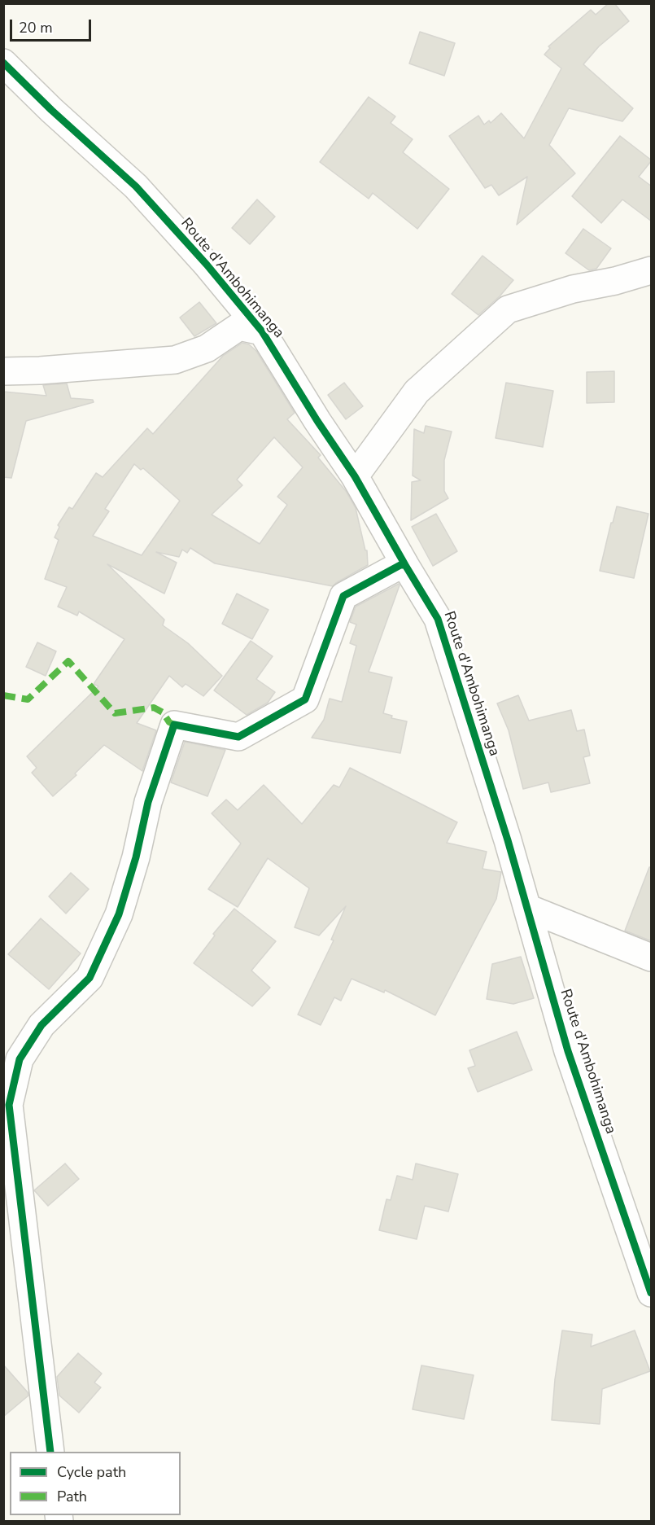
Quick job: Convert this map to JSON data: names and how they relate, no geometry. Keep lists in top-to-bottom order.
{
  "streets": {
    "street": ["Route d'Ambohimanga"]
  },
  "legend": ["Cycle path", "Path"],
  "scale_bar": "20 m"
}
